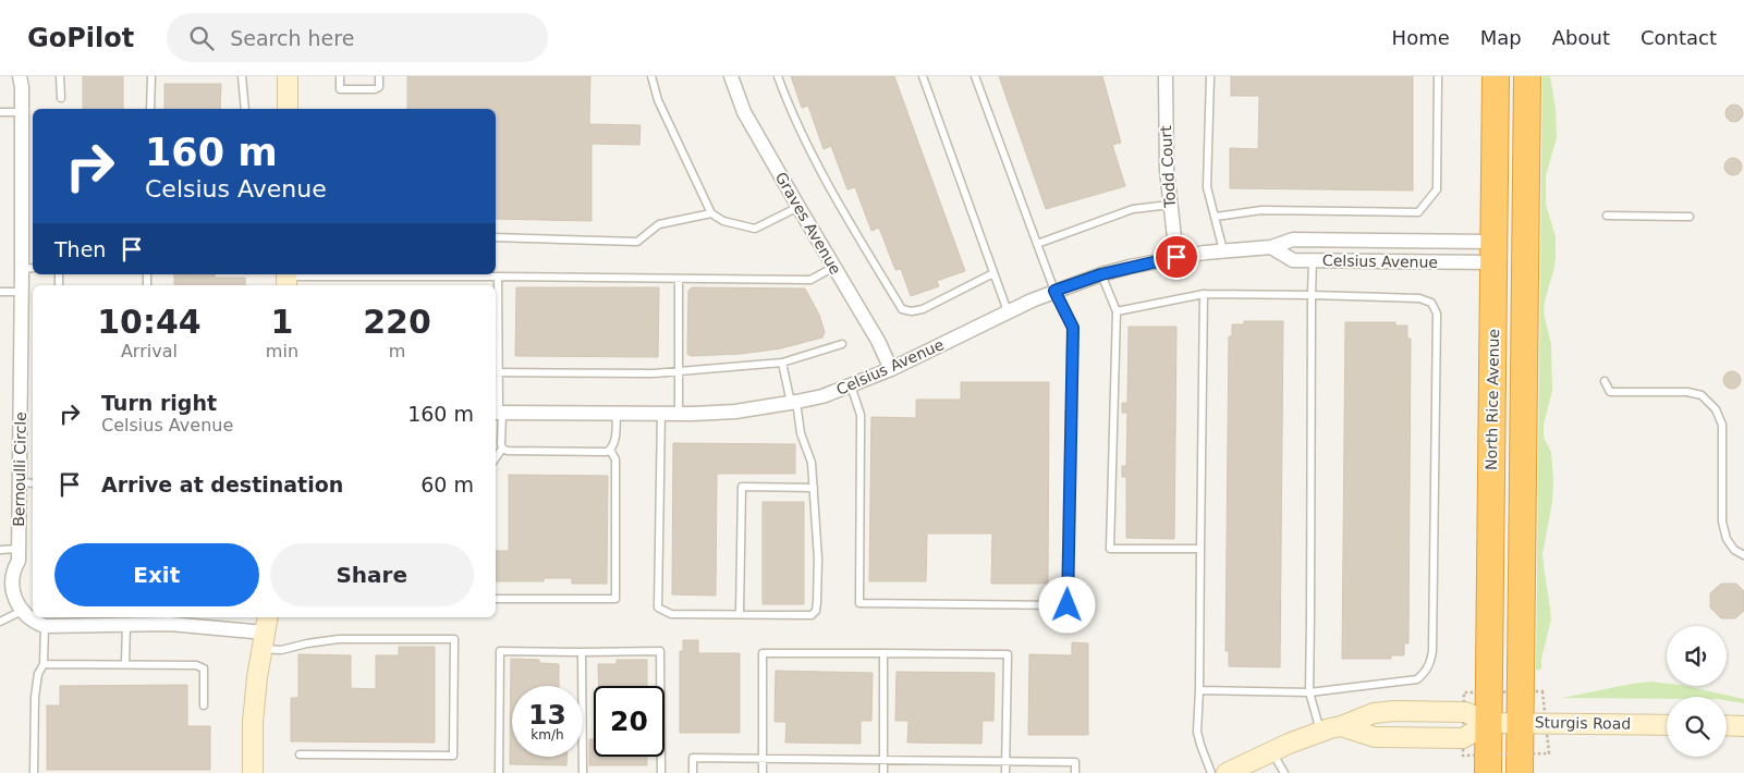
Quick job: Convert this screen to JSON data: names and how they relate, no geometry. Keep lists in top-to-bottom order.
{
  "streets": {
    "highway": ["North Rice Avenue"],
    "street": [
      "Todd Court",
      "Graves Avenue",
      "Celsius Avenue",
      "Bernoulli Circle",
      "Sturgis Road"
    ]
  },
  "crossings": [
    ["Todd Court", "Celsius Avenue"],
    ["Graves Avenue", "Celsius Avenue"],
    ["Celsius Avenue", "North Rice Avenue"],
    ["North Rice Avenue", "Sturgis Road"]
  ],
  "page": {
    "header": "GoPilot",
    "search": "Search here",
    "nav": [
      "Home",
      "Map",
      "About",
      "Contact"
    ],
    "turn": ["160 m", "Celsius Avenue"],
    "then": "Then",
    "eta": [
      "10:44",
      "Arrival",
      "1",
      "min",
      "220",
      "m"
    ],
    "list": [
      {
        "name": "Turn right",
        "note": "Celsius Avenue",
        "value": "160 m"
      },
      {
        "name": "Arrive at destination",
        "value": "60 m"
      }
    ],
    "buttons": ["Exit", "Share"],
    "speed": "13 km/h",
    "limit": "20"
  }
}
